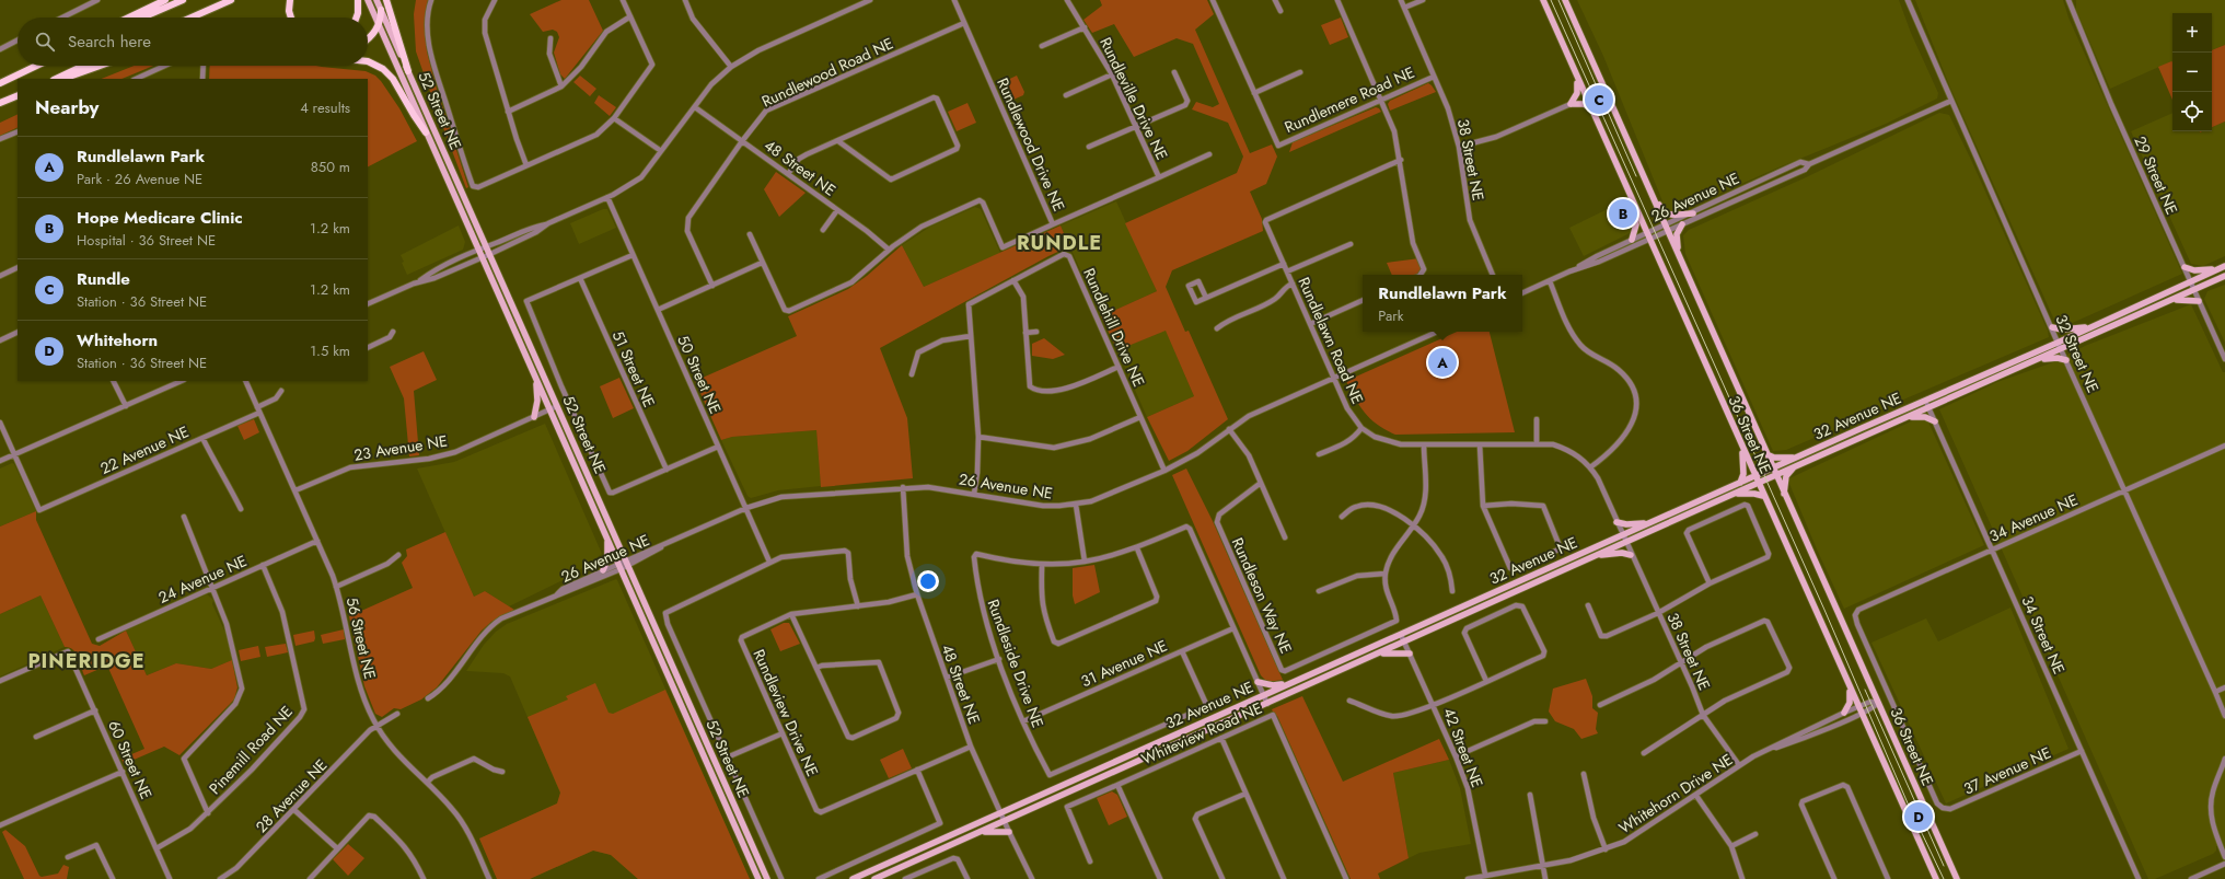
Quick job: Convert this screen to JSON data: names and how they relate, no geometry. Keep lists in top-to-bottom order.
{
  "streets": {
    "main road": ["52 Street NE", "32 Avenue NE", "36 Street NE"],
    "street": [
      "Rundlewood Road NE",
      "Rundleville Drive NE",
      "Rundlemere Road NE",
      "Rundlewood Drive NE",
      "38 Street NE",
      "48 Street NE",
      "29 Street NE",
      "26 Avenue NE",
      "Rundlehill Drive NE",
      "Rundlelawn Road NE",
      "32 Street NE",
      "51 Street NE",
      "50 Street NE",
      "23 Avenue NE",
      "22 Avenue NE",
      "34 Avenue NE",
      "24 Avenue NE",
      "Rundleson Way NE",
      "34 Street NE",
      "56 Street NE",
      "Rundleside Drive NE",
      "31 Avenue NE",
      "Rundleview Drive NE",
      "Whiteview Road NE",
      "42 Street NE",
      "Pinemill Road NE",
      "60 Street NE",
      "37 Avenue NE",
      "Whitehorn Drive NE",
      "28 Avenue NE"
    ]
  },
  "crossings": [
    ["Rundlewood Road NE", "Rundlewood Drive NE"],
    ["Rundlewood Road NE", "48 Street NE"],
    ["Rundleville Drive NE", "Rundlewood Drive NE"],
    ["Rundlemere Road NE", "38 Street NE"],
    ["52 Street NE", "26 Avenue NE"],
    ["52 Street NE", "23 Avenue NE"],
    ["Rundlewood Drive NE", "48 Street NE"],
    ["38 Street NE", "Rundlelawn Road NE"],
    ["38 Street NE", "32 Avenue NE"],
    ["38 Street NE", "Whitehorn Drive NE"],
    ["48 Street NE", "26 Avenue NE"],
    ["48 Street NE", "32 Avenue NE"],
    ["48 Street NE", "Rundleview Drive NE"],
    ["29 Street NE", "32 Avenue NE"],
    ["26 Avenue NE", "Rundlehill Drive NE"],
    ["26 Avenue NE", "Rundlelawn Road NE"],
    ["26 Avenue NE", "32 Street NE"],
    ["26 Avenue NE", "50 Street NE"],
    ["26 Avenue NE", "36 Street NE"],
    ["Rundlelawn Road NE", "32 Avenue NE"],
    ["32 Street NE", "32 Avenue NE"],
    ["32 Street NE", "34 Avenue NE"],
    ["32 Avenue NE", "36 Street NE"],
    ["32 Avenue NE", "34 Street NE"],
    ["32 Avenue NE", "Rundleside Drive NE"],
    ["32 Avenue NE", "42 Street NE"],
    ["36 Street NE", "Whitehorn Drive NE"],
    ["23 Avenue NE", "56 Street NE"],
    ["22 Avenue NE", "56 Street NE"],
    ["34 Avenue NE", "34 Street NE"],
    ["34 Avenue NE", "37 Avenue NE"],
    ["24 Avenue NE", "56 Street NE"],
    ["24 Avenue NE", "Pinemill Road NE"],
    ["34 Street NE", "37 Avenue NE"],
    ["56 Street NE", "28 Avenue NE"],
    ["Rundleside Drive NE", "31 Avenue NE"],
    ["42 Street NE", "Whitehorn Drive NE"],
    ["Pinemill Road NE", "60 Street NE"]
  ],
  "districts": ["RUNDLE", "PINERIDGE"],
  "page": {
    "map_buttons": ["+", "−"],
    "search": "Search here",
    "heading": ["Nearby", "4 results"],
    "pins": [
      "C",
      "B",
      "A",
      "D"
    ],
    "list": [
      {
        "mark": "A",
        "name": "Rundlelawn Park",
        "note": "Park · 26 Avenue NE",
        "value": "850 m"
      },
      {
        "mark": "B",
        "name": "Hope Medicare Clinic",
        "note": "Hospital · 36 Street NE",
        "value": "1.2 km"
      },
      {
        "mark": "C",
        "name": "Rundle",
        "note": "Station · 36 Street NE",
        "value": "1.2 km"
      },
      {
        "mark": "D",
        "name": "Whitehorn",
        "note": "Station · 36 Street NE",
        "value": "1.5 km"
      }
    ],
    "popup": ["Rundlelawn Park", "Park"]
  }
}
